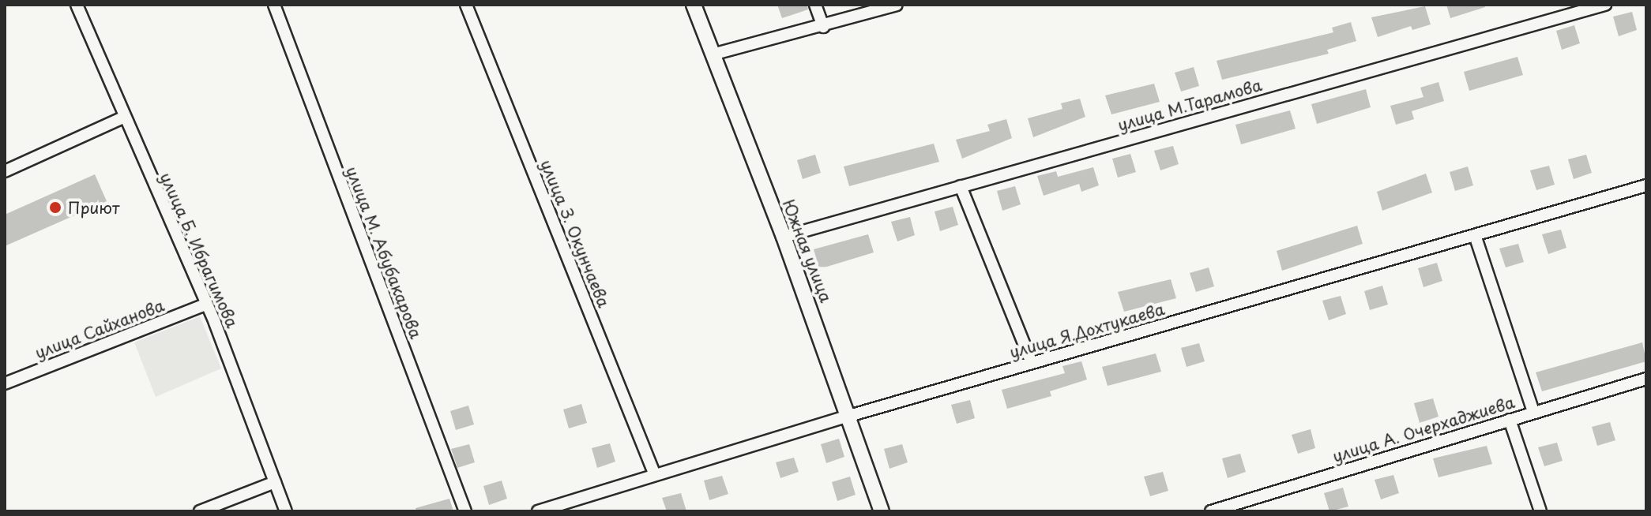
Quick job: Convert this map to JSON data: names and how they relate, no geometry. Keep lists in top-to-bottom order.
{
  "streets": {
    "main road": ["Южная улица"],
    "street": [
      "улица М.Тарамова",
      "улица З. Окунчаева",
      "улица Б. Ибрагимова",
      "улица М. Абубакарова",
      "улица Сайханова",
      "улица Я.Дохтукаева",
      "улица А. Очерхаджиева"
    ]
  },
  "crossings": [
    ["улица М.Тарамова", "Южная улица"],
    ["улица З. Окунчаева", "улица Я.Дохтукаева"],
    ["улица Б. Ибрагимова", "улица Сайханова"],
    ["Южная улица", "улица Я.Дохтукаева"]
  ],
  "places": ["Приют"]
}
